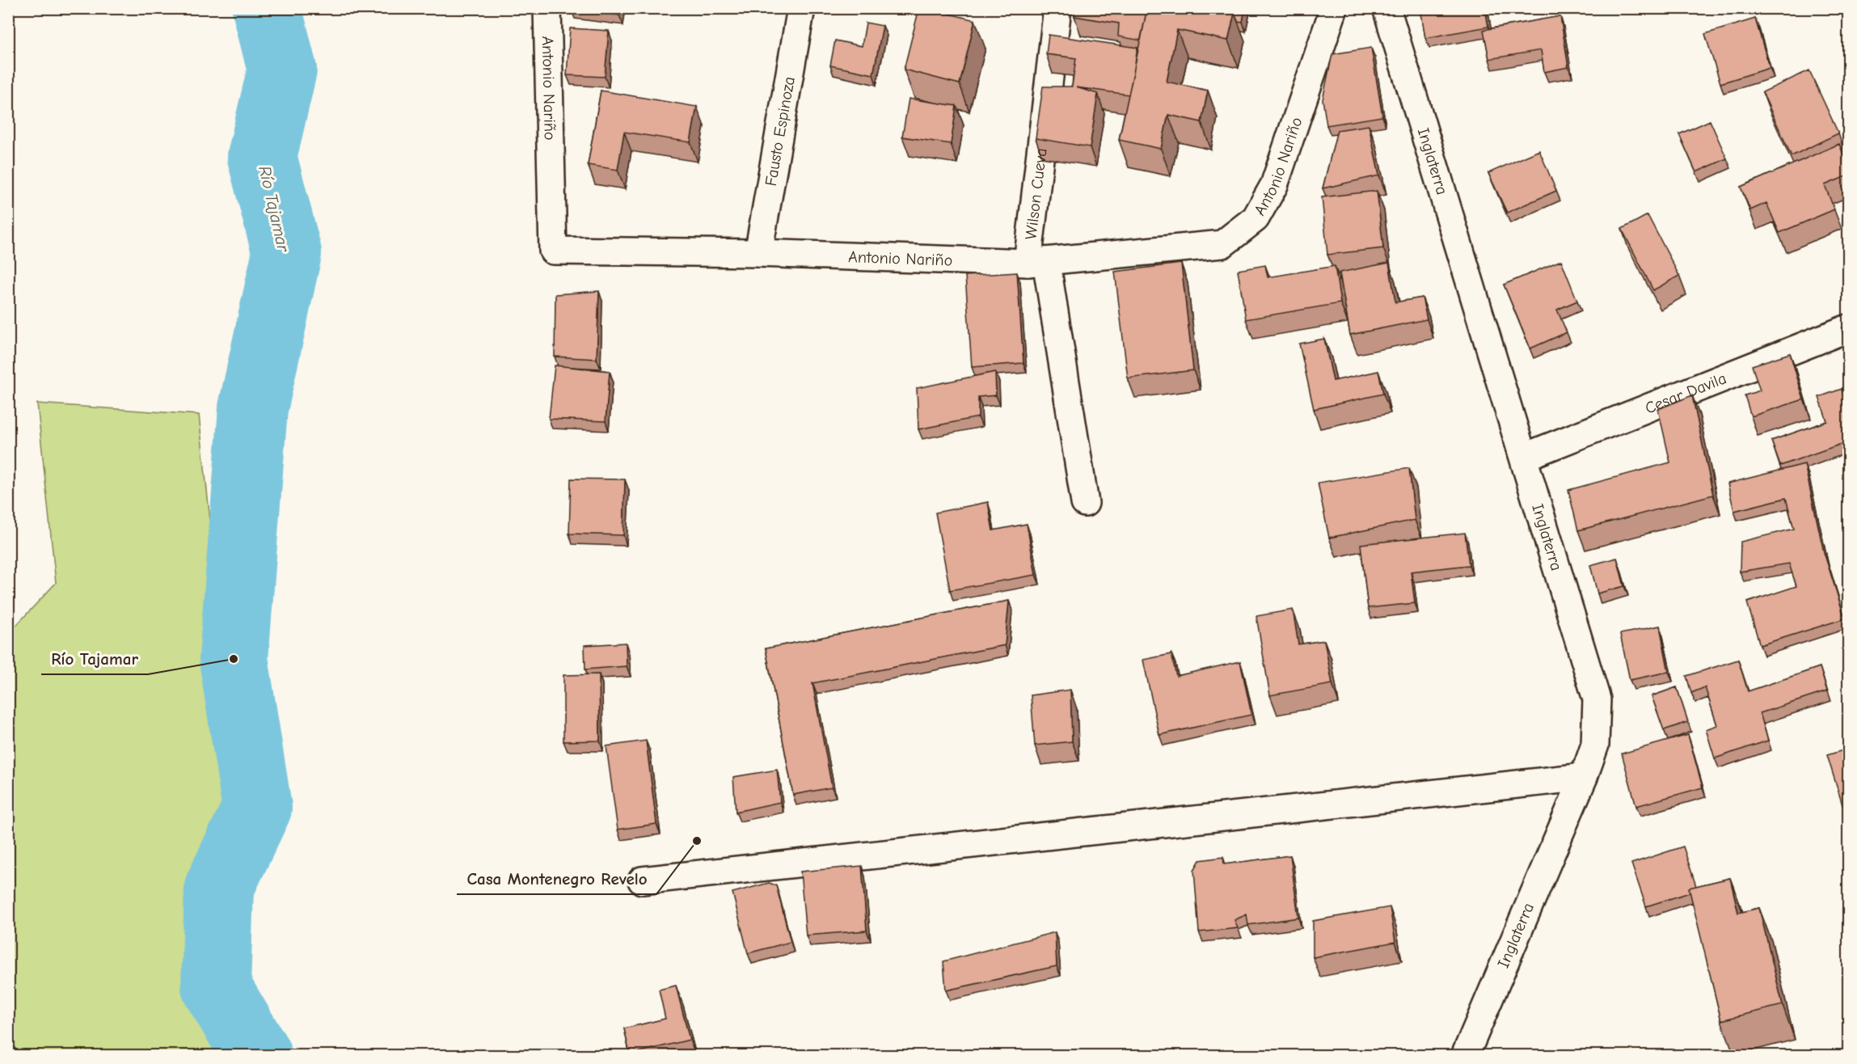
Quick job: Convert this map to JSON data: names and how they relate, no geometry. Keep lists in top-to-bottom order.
{
  "streets": {
    "street": [
      "Antonio Nariño",
      "Fausto Espinoza",
      "Inglaterra",
      "Wilson Cueva",
      "Cesar Davila"
    ]
  },
  "crossings": [
    ["Antonio Nariño", "Fausto Espinoza"],
    ["Antonio Nariño", "Wilson Cueva"],
    ["Inglaterra", "Cesar Davila"]
  ],
  "water": ["Río Tajamar"],
  "places": ["Río Tajamar", "Casa Montenegro Revelo"]
}
